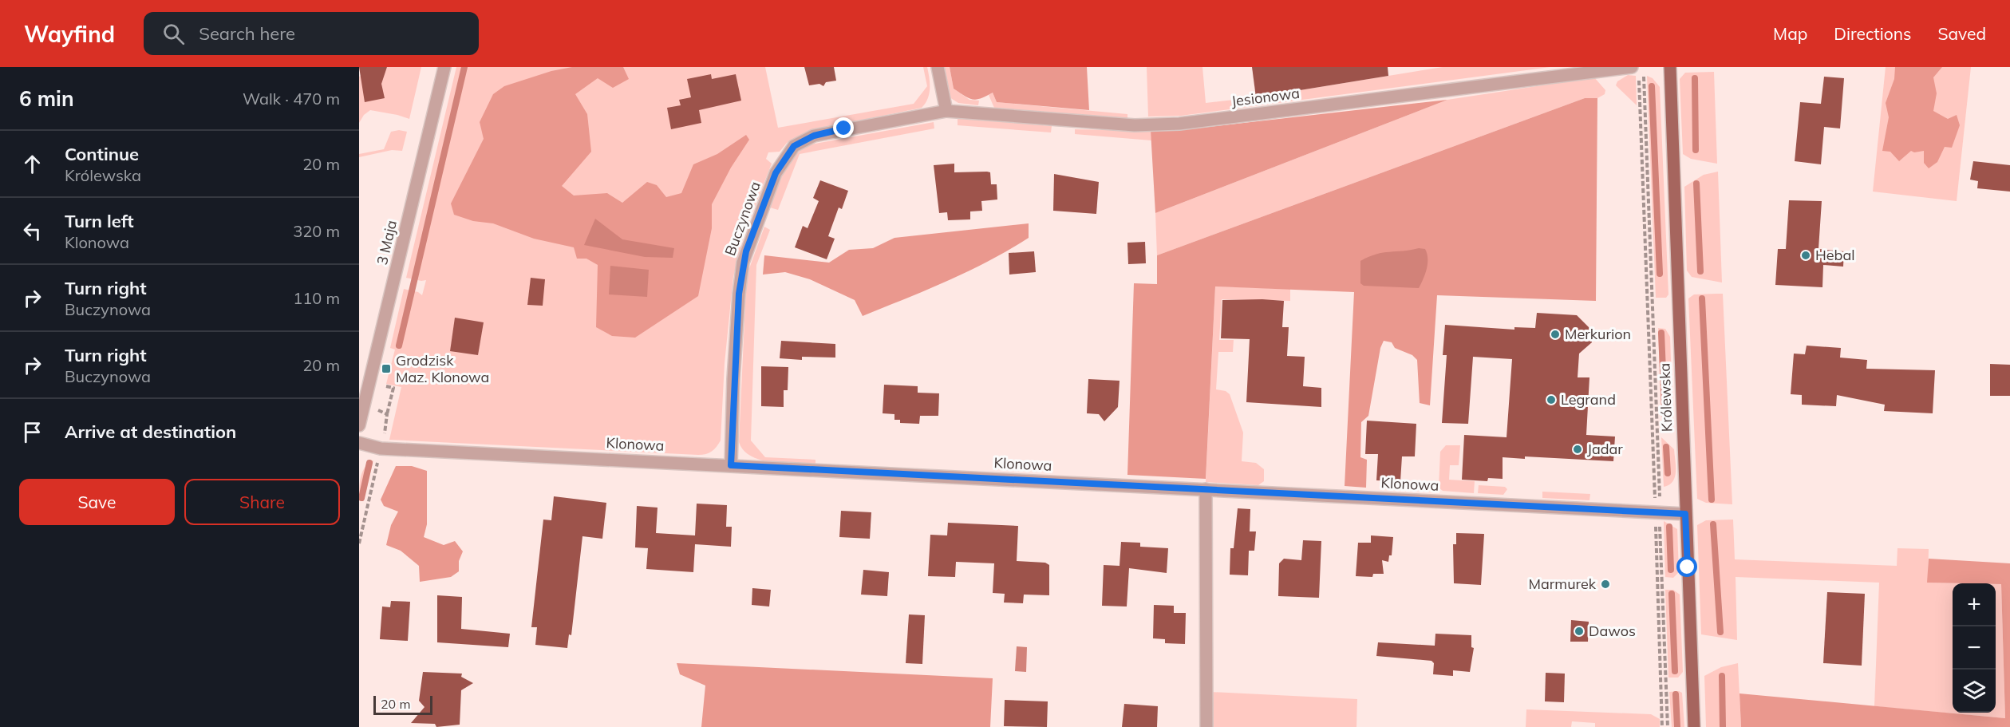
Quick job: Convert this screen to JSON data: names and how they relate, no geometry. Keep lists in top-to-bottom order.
{
  "streets": {
    "main road": ["Królewska"],
    "street": [
      "Jesionowa",
      "Buczynowa",
      "3 Maja",
      "Klonowa"
    ]
  },
  "crossings": [
    ["Jesionowa", "Buczynowa"],
    ["Buczynowa", "Klonowa"],
    ["Królewska", "Klonowa"]
  ],
  "places": {
    "other": [
      "Hebal",
      "Merkurion",
      "Legrand",
      "Jadar",
      "Marmurek",
      "Dawos"
    ],
    "transit": ["Grodzisk Maz. Klonowa"]
  },
  "scale_bar": "20 m",
  "page": {
    "header": "Wayfind",
    "search": "Search here",
    "nav": ["Map", "Directions", "Saved"],
    "heading": ["6 min", "Walk · 470 m"],
    "list": [
      ["Continue", "Królewska", "20 m"],
      ["Turn left", "Klonowa", "320 m"],
      ["Turn right", "Buczynowa", "110 m"],
      ["Turn right", "Buczynowa", "20 m"],
      "Arrive at destination"
    ],
    "buttons": ["Save", "Share"],
    "map_buttons": ["+", "−"],
    "scale": "20 m"
  }
}
